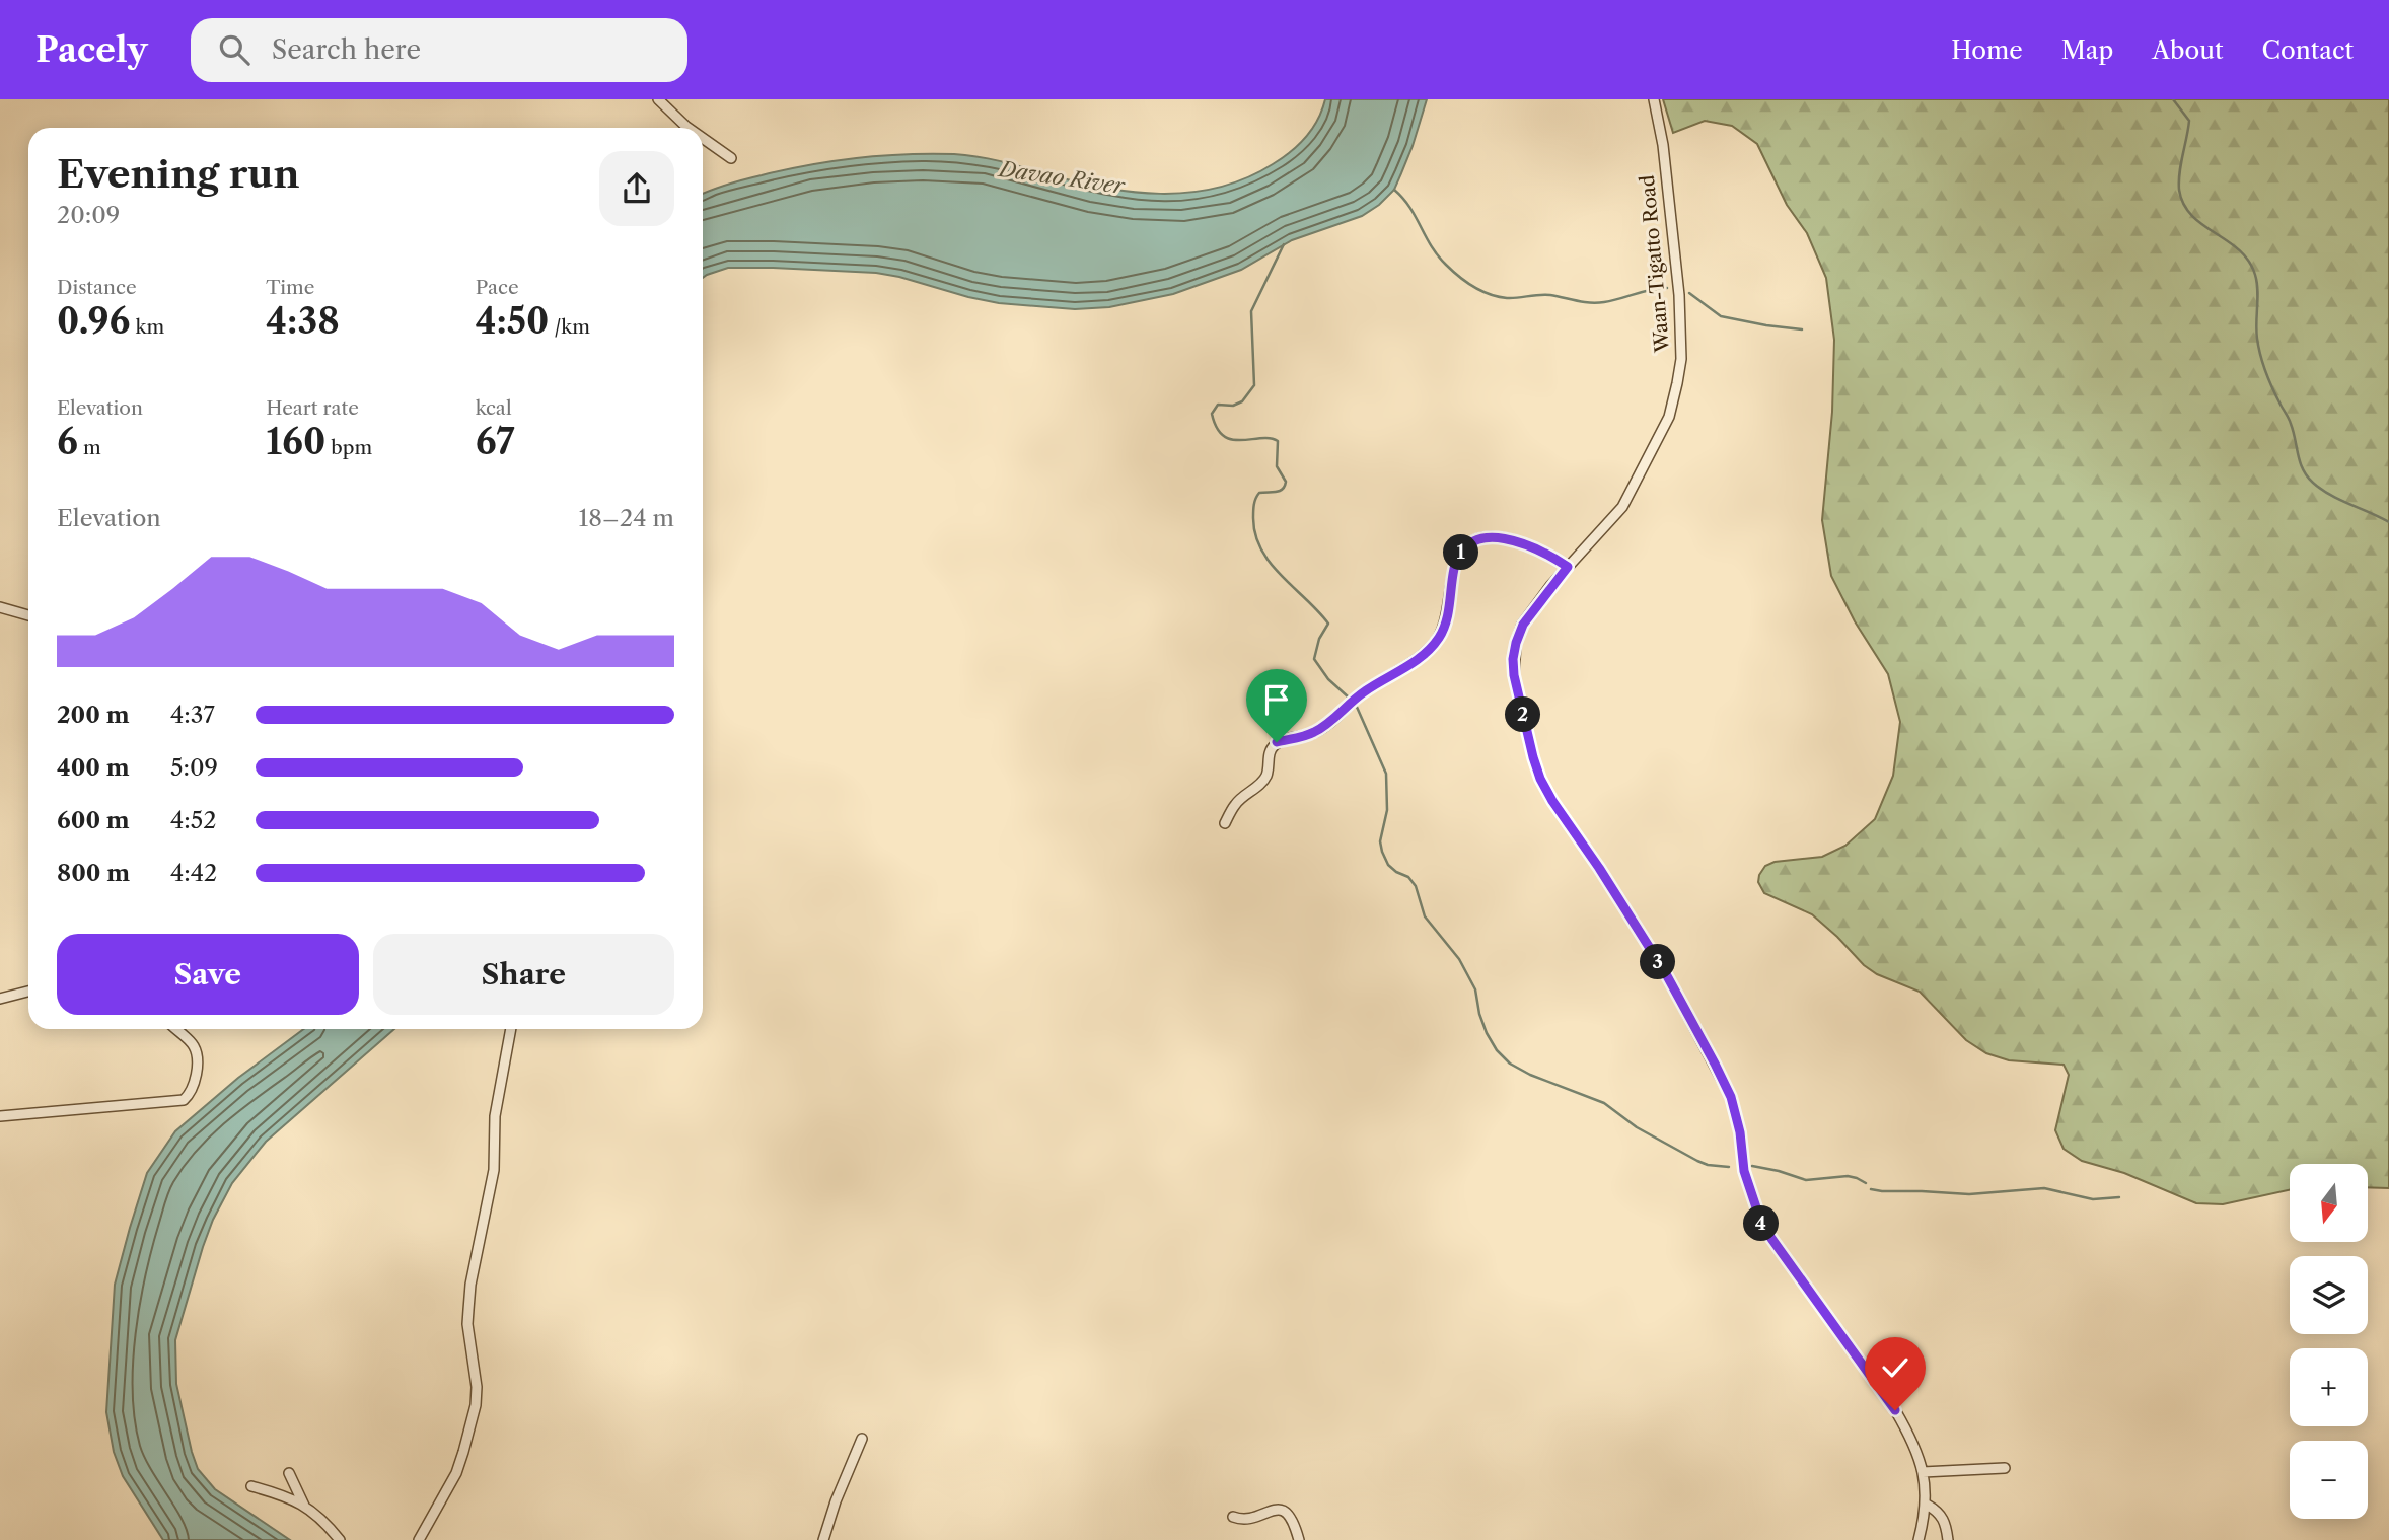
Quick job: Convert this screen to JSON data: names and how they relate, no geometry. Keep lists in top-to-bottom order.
{
  "streets": {
    "street": ["Waan-Tigatto Road"]
  },
  "water": ["Davao River"],
  "north": "bottom",
  "page": {
    "header": "Pacely",
    "search": "Search here",
    "nav": [
      "Home",
      "Map",
      "About",
      "Contact"
    ],
    "heading": ["Evening run", "20:09"],
    "stats": [
      ["Distance", "0.96 km"],
      ["Time", "4:38"],
      ["Pace", "4:50 /km"],
      ["Elevation", "6 m"],
      ["Heart rate", "160 bpm"],
      ["kcal", "67"]
    ],
    "chart": ["Elevation", "18–24 m"],
    "pins": [
      "1",
      "2",
      "3",
      "4"
    ],
    "list": [
      {
        "name": "200 m",
        "note": "4:37"
      },
      {
        "name": "400 m",
        "note": "5:09"
      },
      {
        "name": "600 m",
        "note": "4:52"
      },
      {
        "name": "800 m",
        "note": "4:42"
      }
    ],
    "buttons": ["Save", "Share"],
    "map_buttons": ["+", "−"]
  }
}
